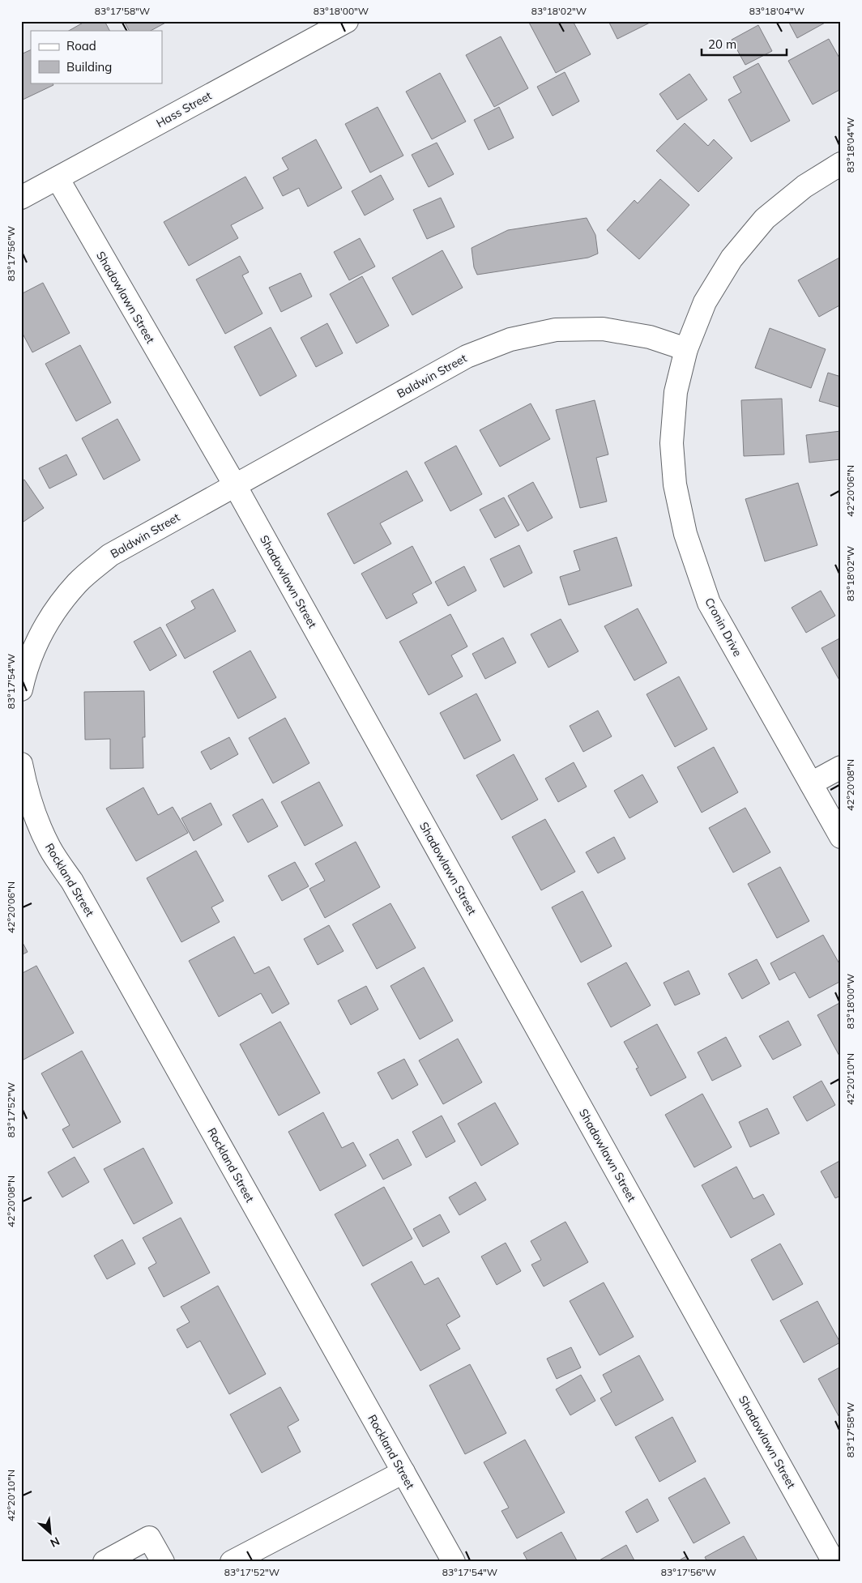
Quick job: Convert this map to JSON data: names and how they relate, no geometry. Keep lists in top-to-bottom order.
{
  "streets": {
    "street": [
      "Hass Street",
      "Shadowlawn Street",
      "Baldwin Street",
      "Cronin Drive",
      "Rockland Street"
    ]
  },
  "crossings": [
    ["Hass Street", "Shadowlawn Street"],
    ["Shadowlawn Street", "Baldwin Street"],
    ["Baldwin Street", "Cronin Drive"]
  ],
  "legend": ["Road", "Building"],
  "scale_bar": "20 m",
  "north": "bottom right",
  "coordinates": [
    "83°17'58\"W",
    "83°18'00\"W",
    "83°18'02\"W",
    "83°18'04\"W",
    "83°17'56\"W",
    "42°20'06\"N",
    "83°17'54\"W",
    "42°20'08\"N",
    "42°20'10\"N",
    "83°17'52\"W"
  ]
}
